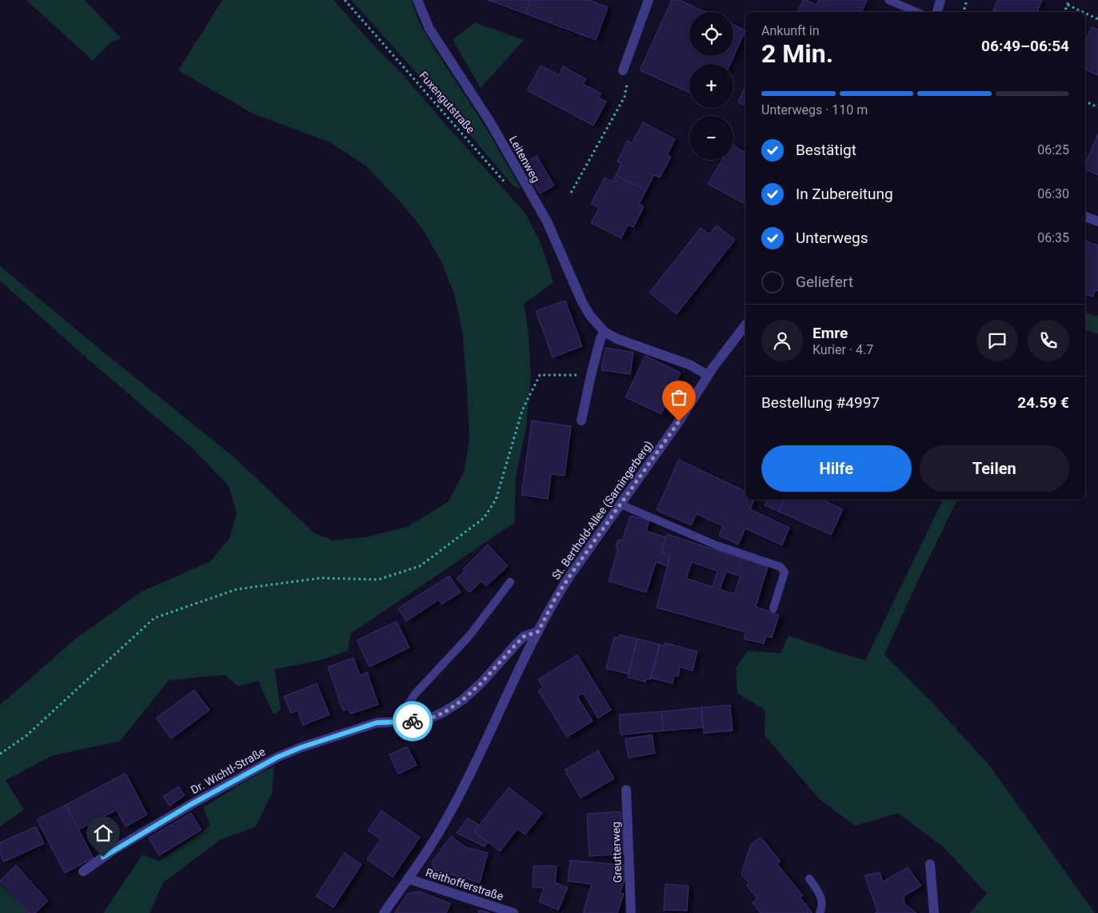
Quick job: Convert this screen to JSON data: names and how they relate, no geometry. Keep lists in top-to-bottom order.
{
  "streets": {
    "street": [
      "Leitenweg",
      "St. Berthold-Allee (Sarningerberg)",
      "Dr. Wichtl-Straße",
      "Greutterweg",
      "Reithofferstraße"
    ],
    "path": ["Fuxengutstraße"]
  },
  "crossings": [
    ["Leitenweg", "St. Berthold-Allee (Sarningerberg)"],
    ["St. Berthold-Allee (Sarningerberg)", "Dr. Wichtl-Straße"],
    ["St. Berthold-Allee (Sarningerberg)", "Reithofferstraße"]
  ],
  "page": {
    "map_buttons": ["+", "−"],
    "heading": ["2 Min.", "Ankunft in", "06:49–06:54"],
    "panel": [
      "Emre",
      "Kurier · 4.7",
      "Bestellung #4997",
      "24.59 €"
    ],
    "bar": "Unterwegs · 110 m",
    "list": [
      ["Bestätigt", "06:25"],
      ["In Zubereitung", "06:30"],
      ["Unterwegs", "06:35"],
      "Geliefert"
    ],
    "buttons": ["Hilfe", "Teilen"]
  }
}
